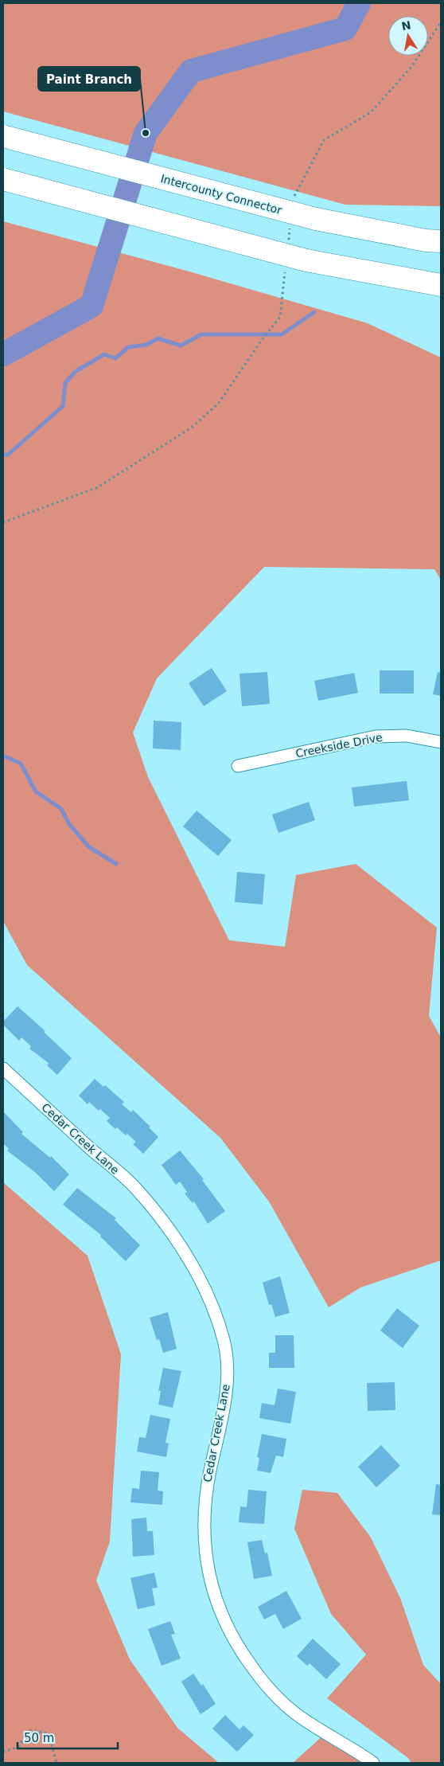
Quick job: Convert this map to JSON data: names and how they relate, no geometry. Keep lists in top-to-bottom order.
{
  "streets": {
    "highway": ["Intercounty Connector"],
    "street": ["Creekside Drive", "Cedar Creek Lane"]
  },
  "places": ["Paint Branch"],
  "scale_bar": "50 m",
  "north": "top"
}
